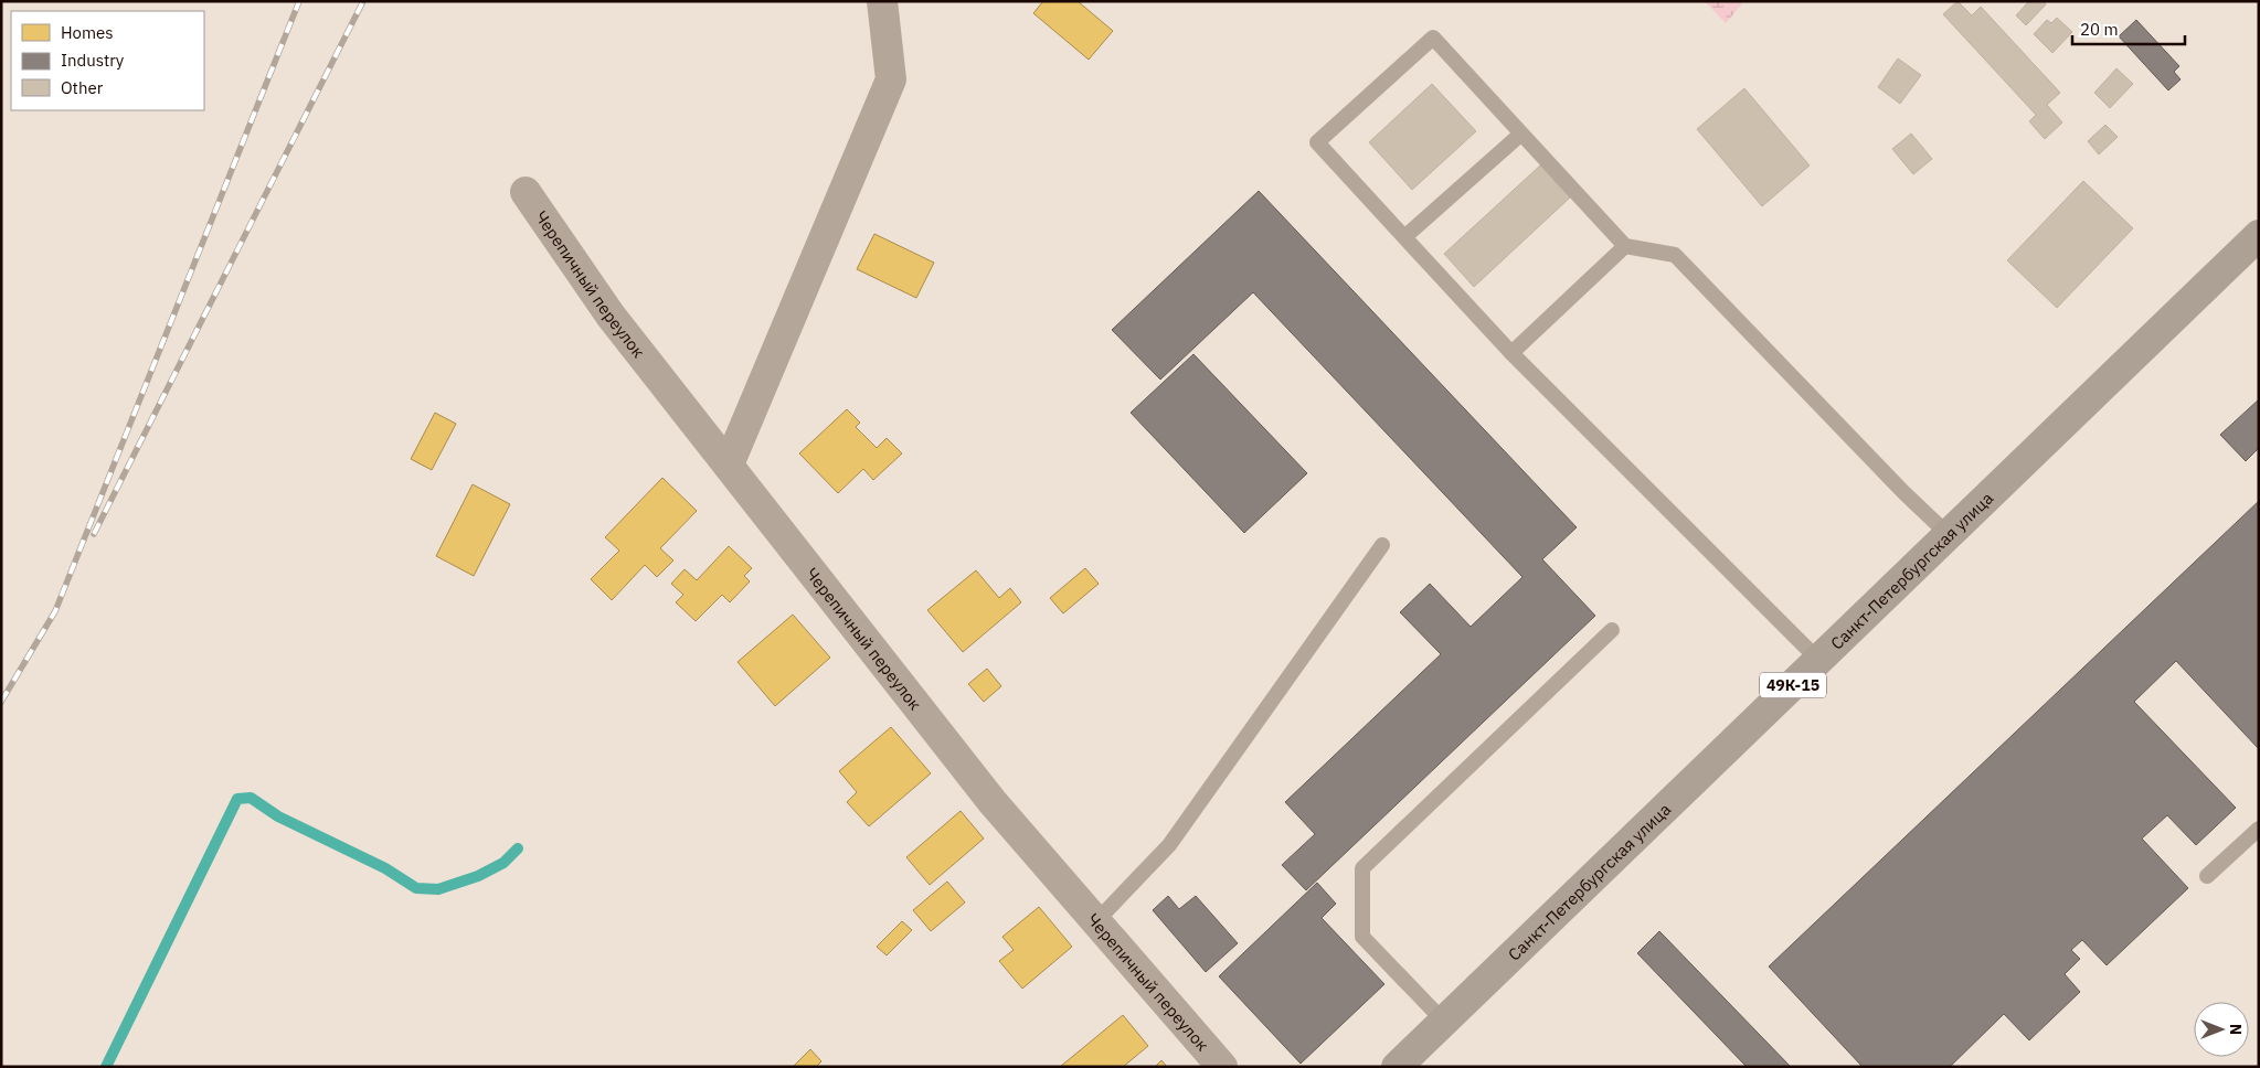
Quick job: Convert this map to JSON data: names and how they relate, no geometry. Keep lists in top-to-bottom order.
{
  "streets": {
    "main road": ["Санкт-Петербургская улица", "49К-15"],
    "street": ["Черепичный переулок"]
  },
  "legend": ["Homes", "Industry", "Other"],
  "scale_bar": "20 m",
  "north": "right"
}
